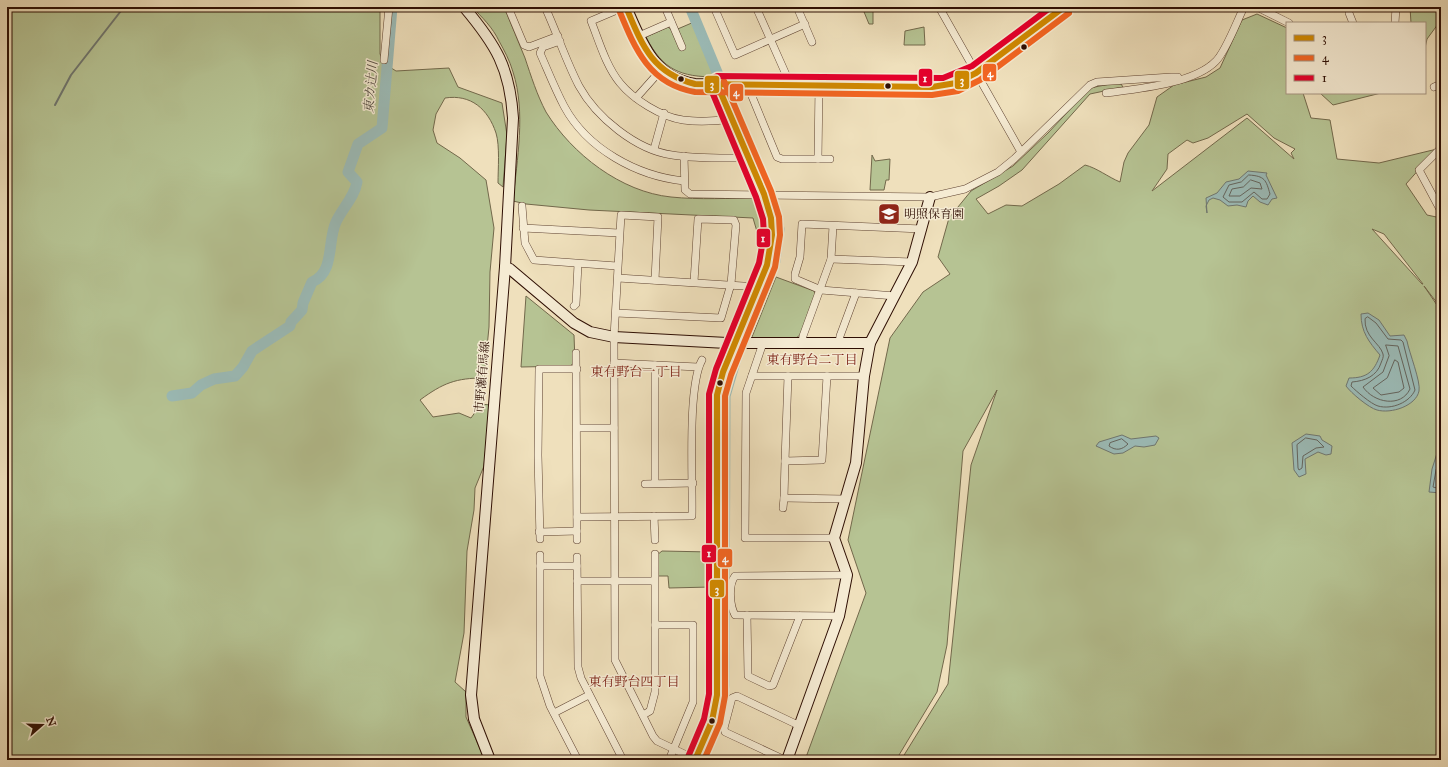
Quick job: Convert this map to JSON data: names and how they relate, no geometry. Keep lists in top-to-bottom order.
{
  "streets": {
    "street": ["市野瀬有馬線"]
  },
  "districts": ["東有野台二丁目", "東有野台一丁目", "東有野台四丁目"],
  "water": ["東カ辻川"],
  "places": {
    "school or university": ["明照保育園"]
  },
  "lines": ["transit line 3", "transit line 1", "transit line 4"],
  "legend": ["3", "4", "1"],
  "north": "right"
}
